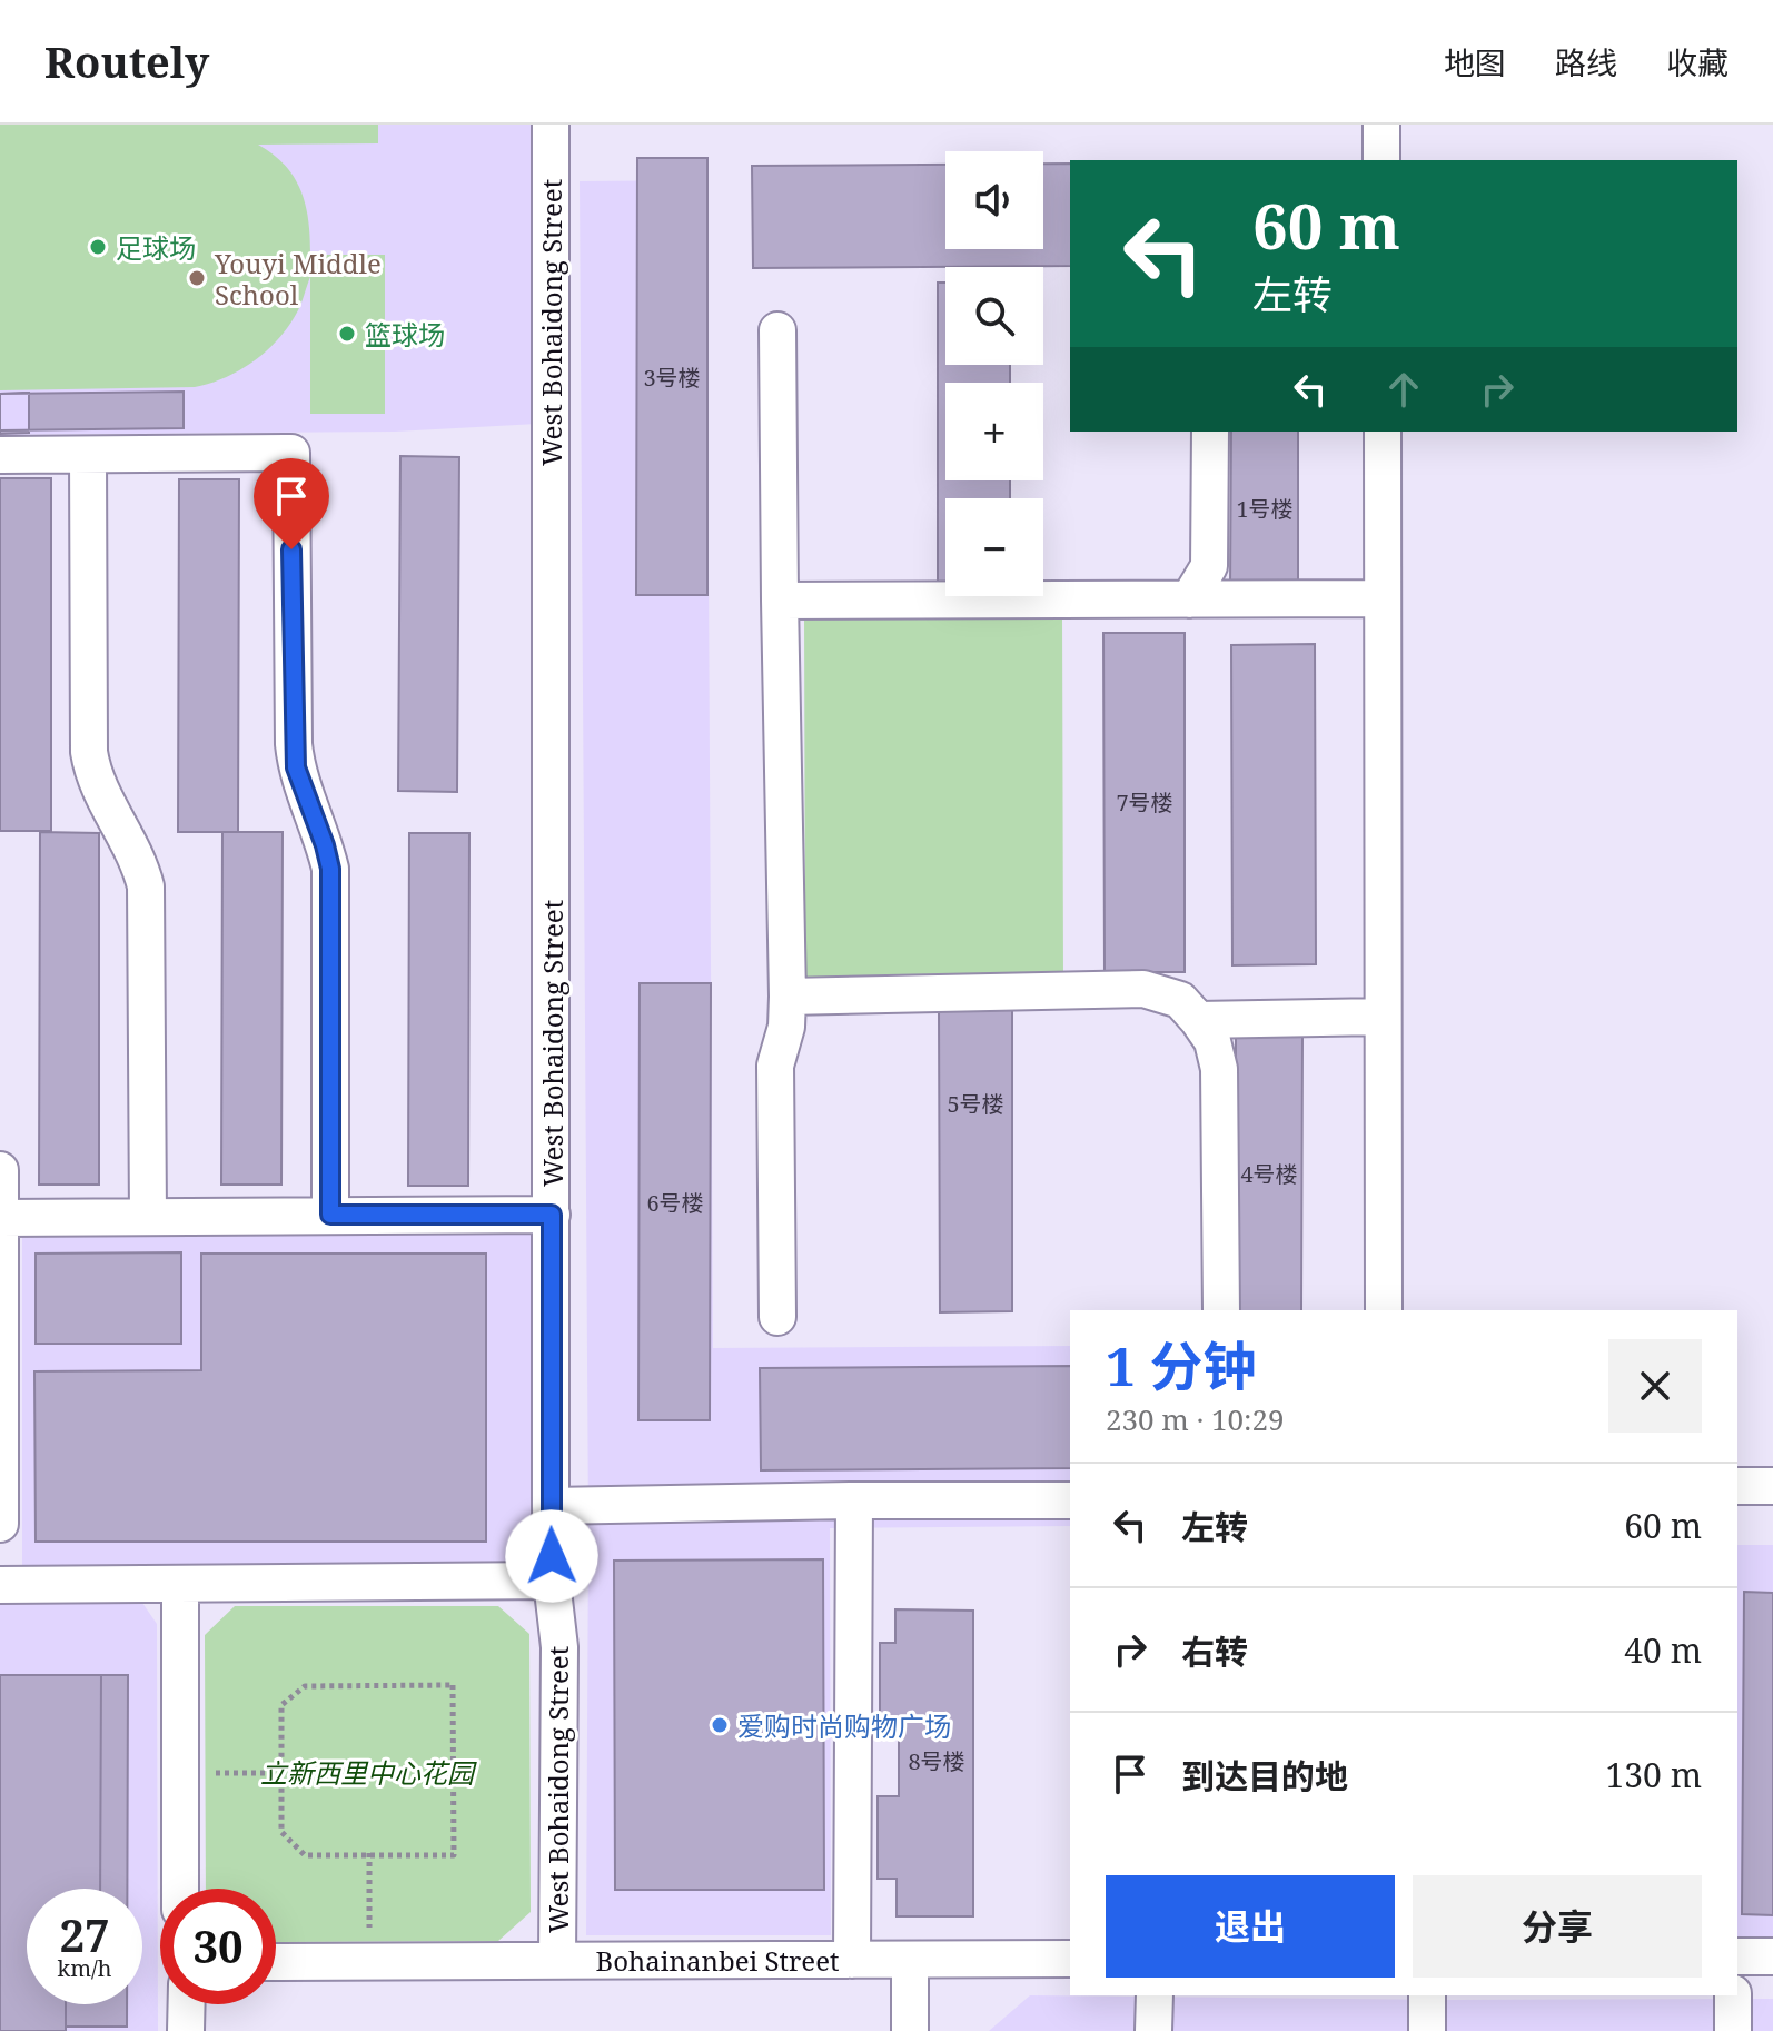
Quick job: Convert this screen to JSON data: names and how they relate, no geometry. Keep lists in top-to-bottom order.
{
  "streets": {
    "street": ["West Bohaidong Street", "Bohainanbei Street"]
  },
  "crossings": [
    ["West Bohaidong Street", "Bohainanbei Street"]
  ],
  "parks": ["立新西里中心花园"],
  "places": [
    "足球场",
    "Youyi Middle School",
    "篮球场",
    "爱购时尚购物广场"
  ],
  "house_numbers": [
    "3号楼",
    "1号楼",
    "7号楼",
    "5号楼",
    "4号楼",
    "6号楼",
    "8号楼"
  ],
  "page": {
    "header": "Routely",
    "nav": ["地图", "路线", "收藏"],
    "map_buttons": ["+", "−"],
    "turn": ["60 m", "左转"],
    "heading": ["1 分钟", "230 m · 10:29"],
    "list": [
      {
        "name": "左转",
        "value": "60 m"
      },
      {
        "name": "右转",
        "value": "40 m"
      },
      {
        "name": "到达目的地",
        "value": "130 m"
      }
    ],
    "buttons": ["退出", "分享"],
    "speed": "27 km/h",
    "limit": "30"
  }
}
